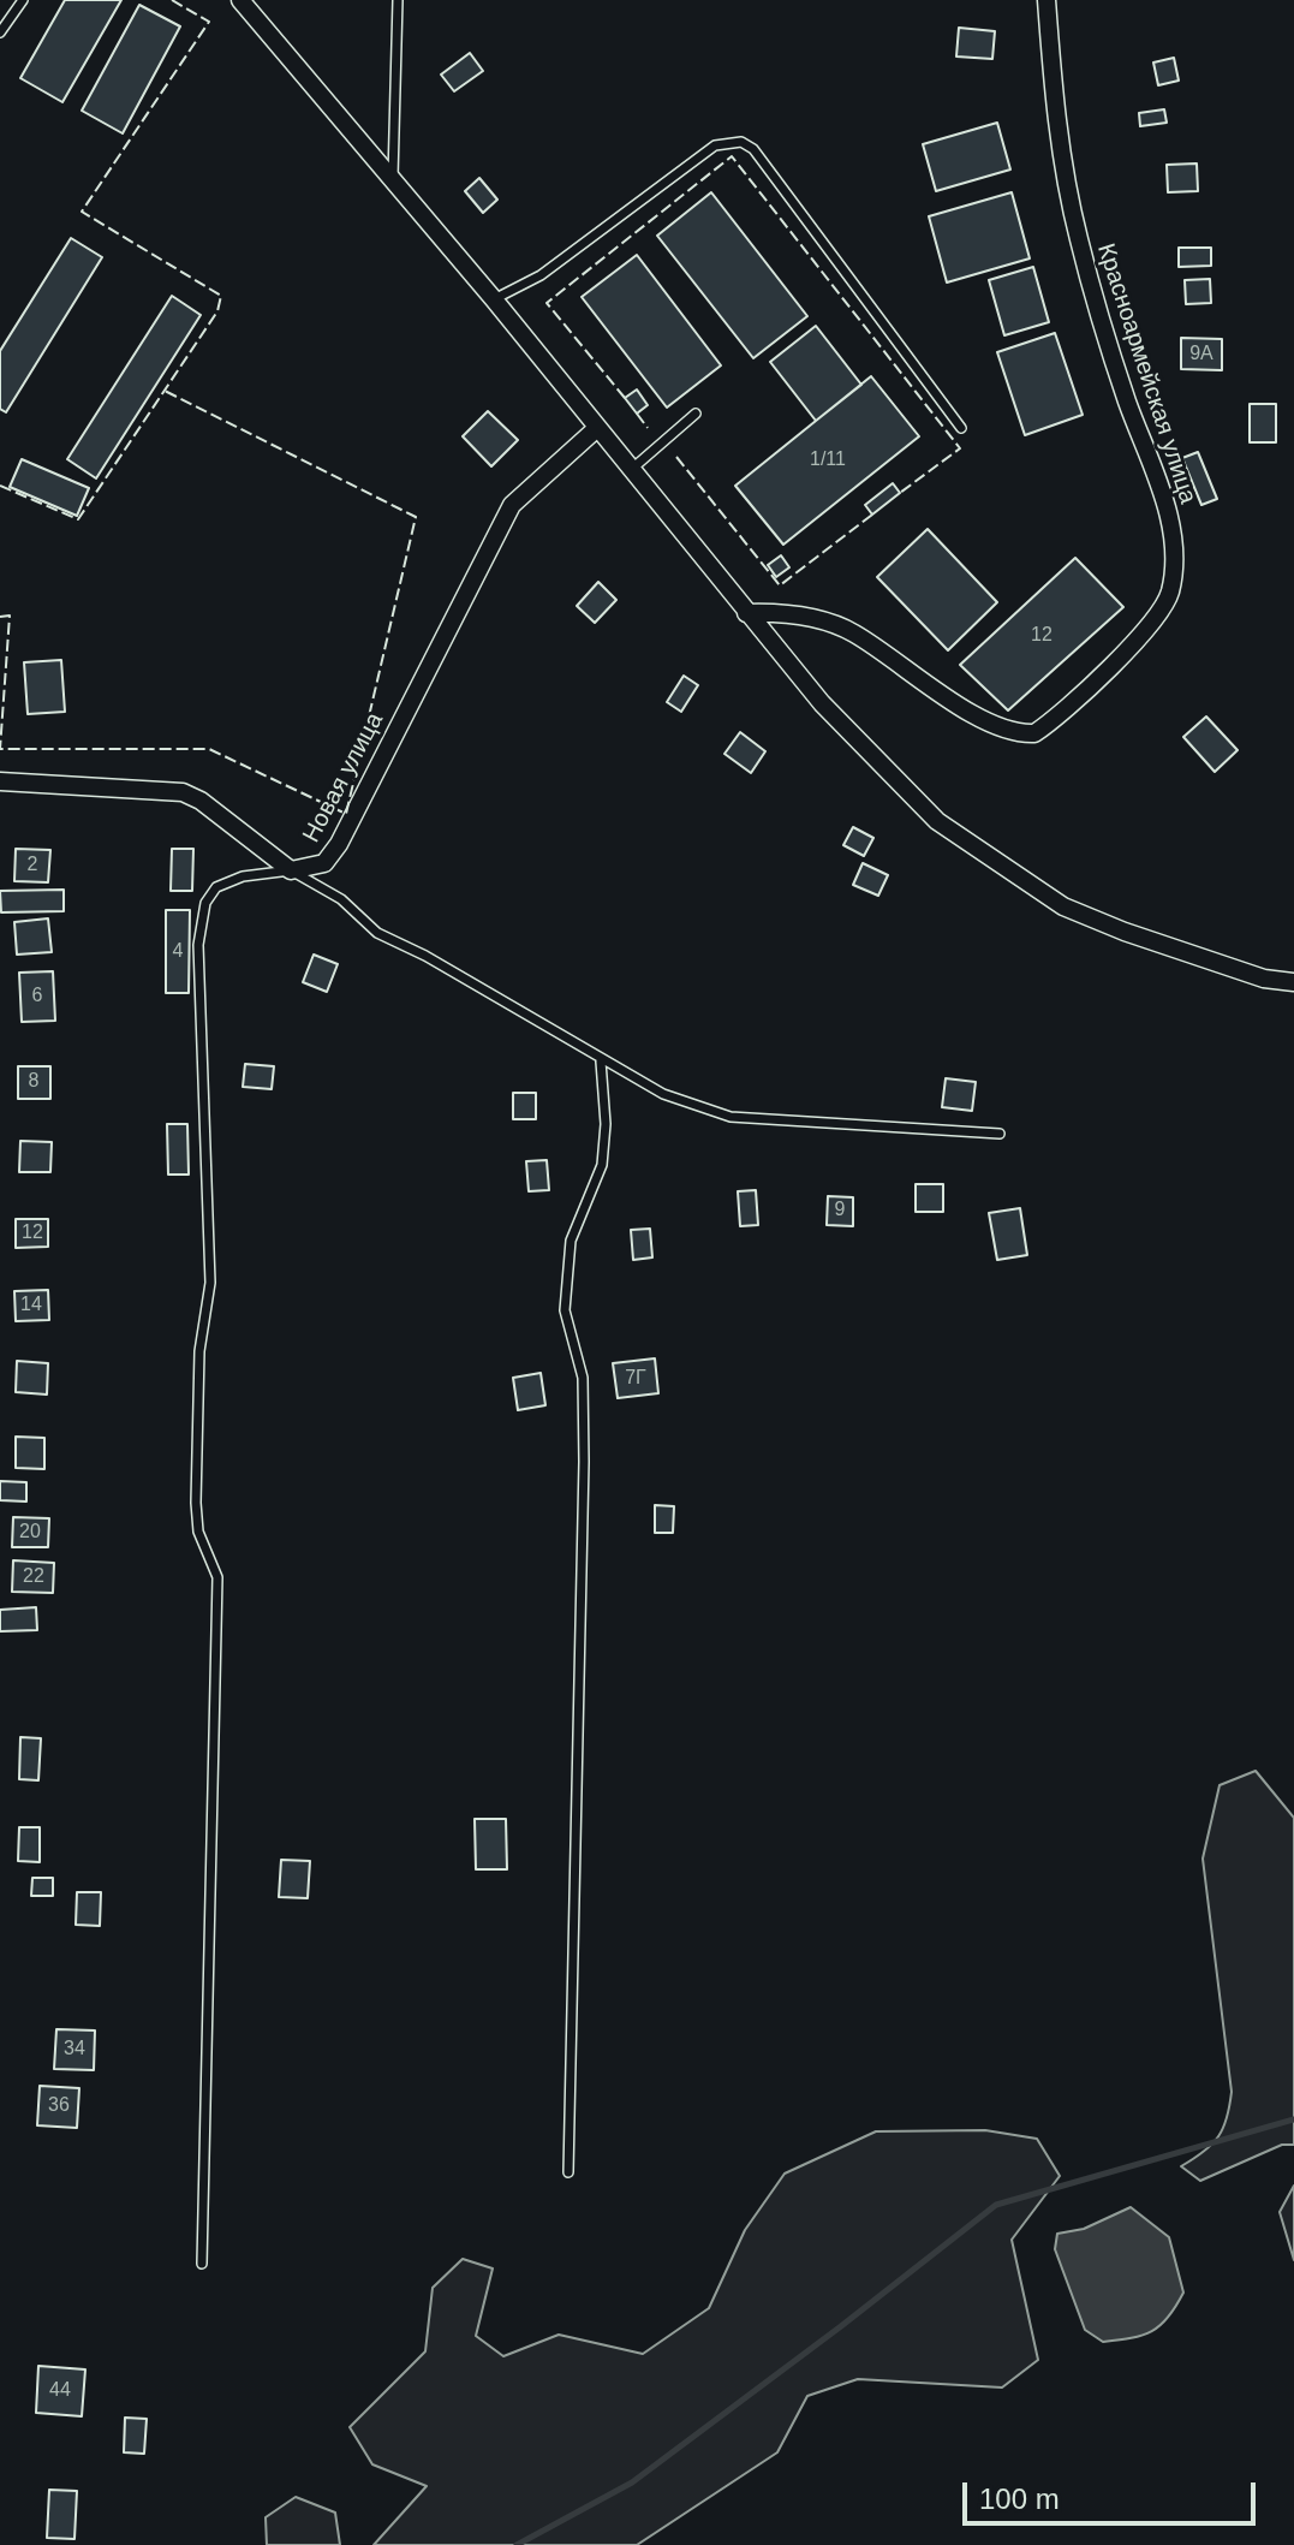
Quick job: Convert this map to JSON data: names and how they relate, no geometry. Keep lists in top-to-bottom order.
{
  "streets": {
    "street": ["Красноармейская улица", "Новая улица"]
  },
  "house_numbers": [
    "9А",
    "1/11",
    "12",
    "2",
    "4",
    "6",
    "8",
    "9",
    "12",
    "14",
    "7Г",
    "20",
    "22",
    "34",
    "36",
    "44"
  ],
  "scale_bar": "100 m"
}
